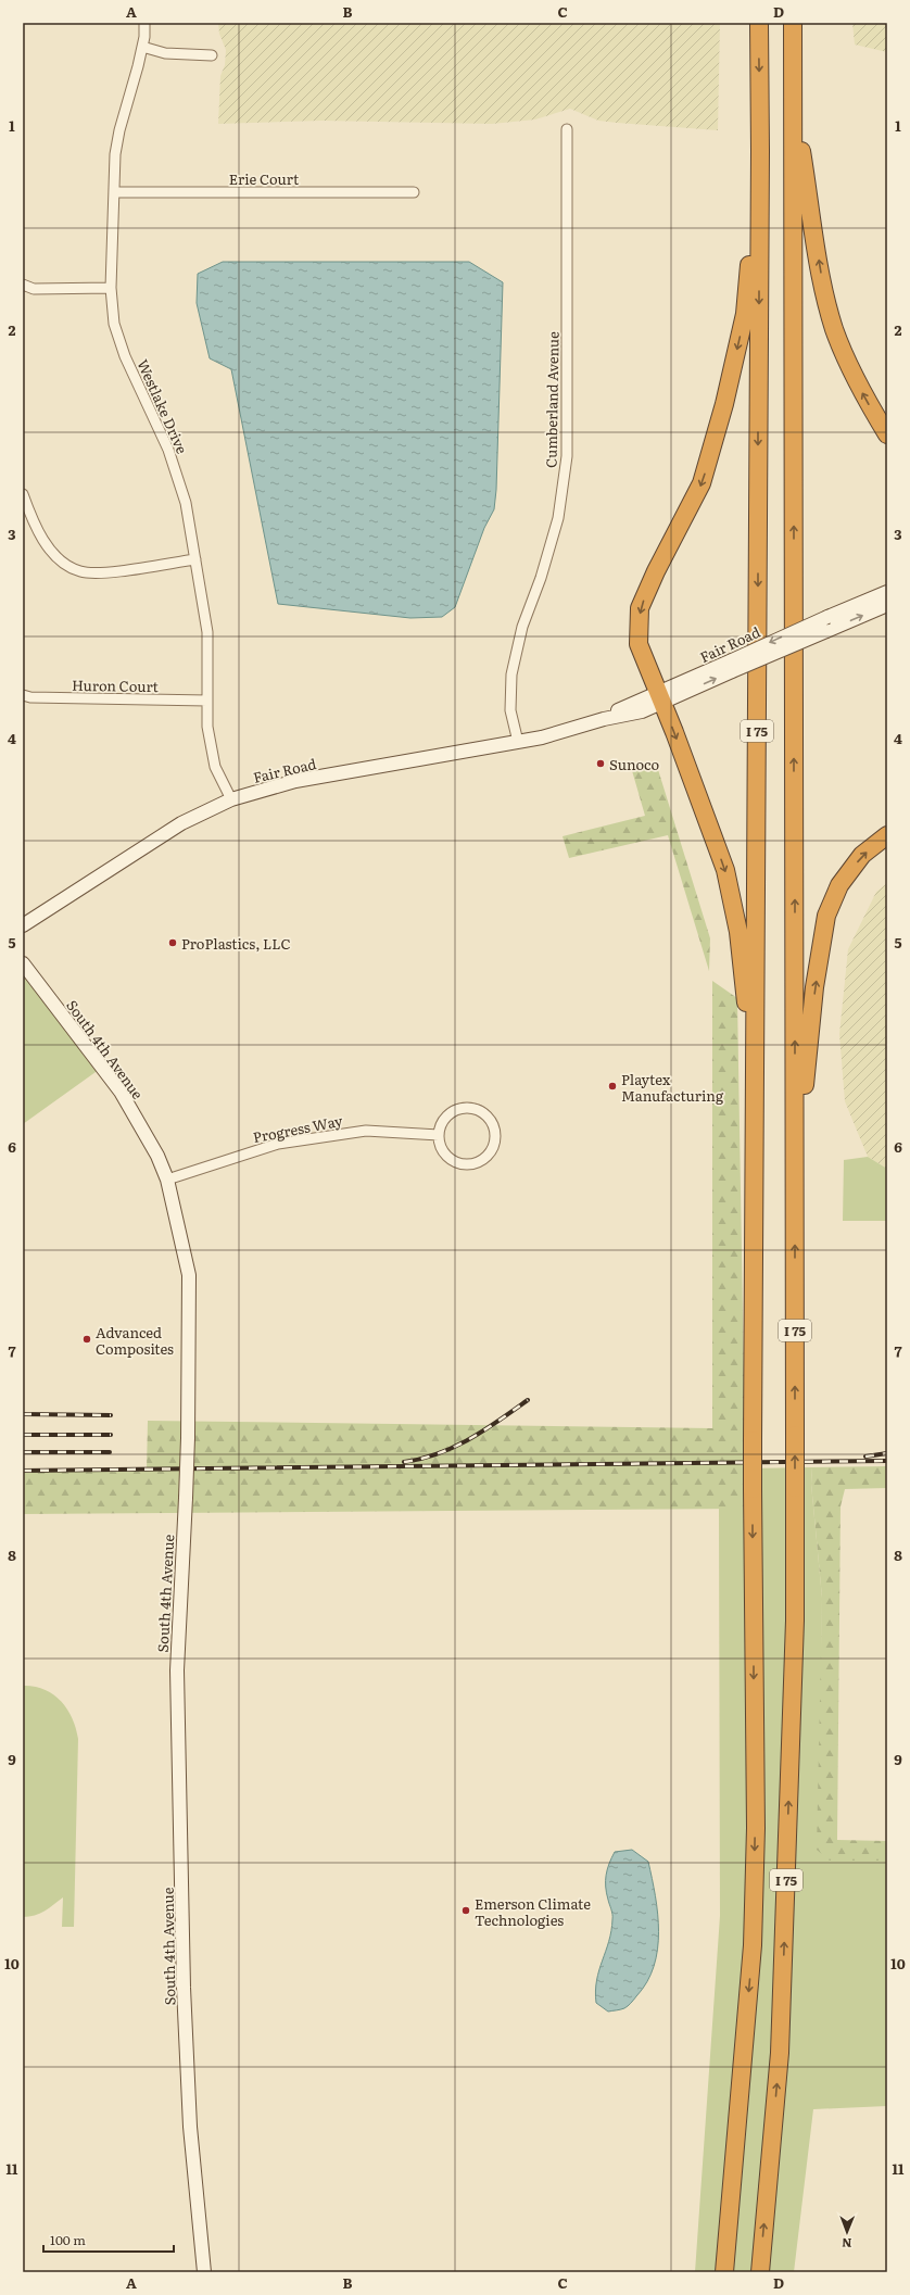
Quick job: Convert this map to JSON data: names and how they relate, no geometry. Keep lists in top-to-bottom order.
{
  "streets": {
    "highway": ["I 75"],
    "street": [
      "Erie Court",
      "Cumberland Avenue",
      "Westlake Drive",
      "Fair Road",
      "Huron Court",
      "South 4th Avenue",
      "Progress Way"
    ]
  },
  "crossings": [
    ["Erie Court", "Westlake Drive"],
    ["Cumberland Avenue", "Fair Road"],
    ["Westlake Drive", "Fair Road"],
    ["Westlake Drive", "Huron Court"],
    ["South 4th Avenue", "Progress Way"]
  ],
  "places": [
    "Sunoco",
    "ProPlastics, LLC",
    "Playtex Manufacturing",
    "Advanced Composites",
    "Emerson Climate Technologies"
  ],
  "scale_bar": "100 m",
  "north": "bottom",
  "grid": {
    "columns": [
      "A",
      "B",
      "C",
      "D"
    ],
    "rows": [
      "1",
      "2",
      "3",
      "4",
      "5",
      "6",
      "7",
      "8",
      "9",
      "10",
      "11"
    ]
  }
}
